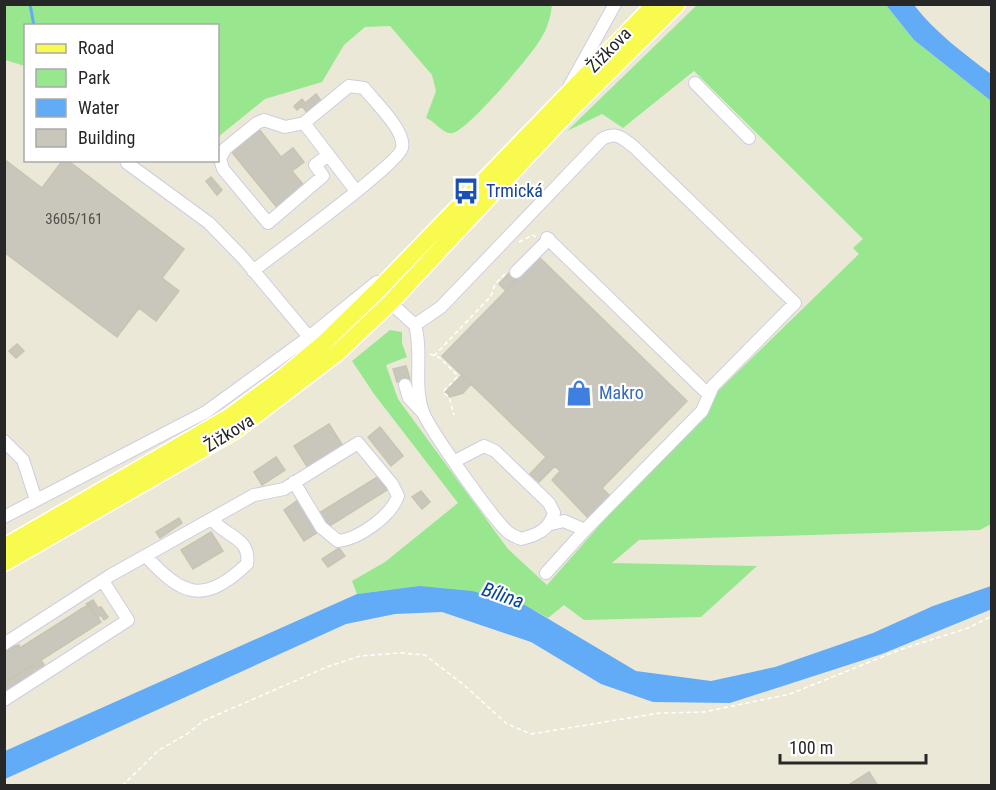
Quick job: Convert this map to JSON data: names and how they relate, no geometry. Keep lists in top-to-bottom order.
{
  "streets": {
    "main road": ["Žižkova"]
  },
  "water": ["Bílina"],
  "places": {
    "bus stop": ["Trmická"],
    "shop": ["Makro"]
  },
  "house_numbers": ["3605/161"],
  "legend": [
    "Road",
    "Park",
    "Water",
    "Building"
  ],
  "scale_bar": "100 m"
}
